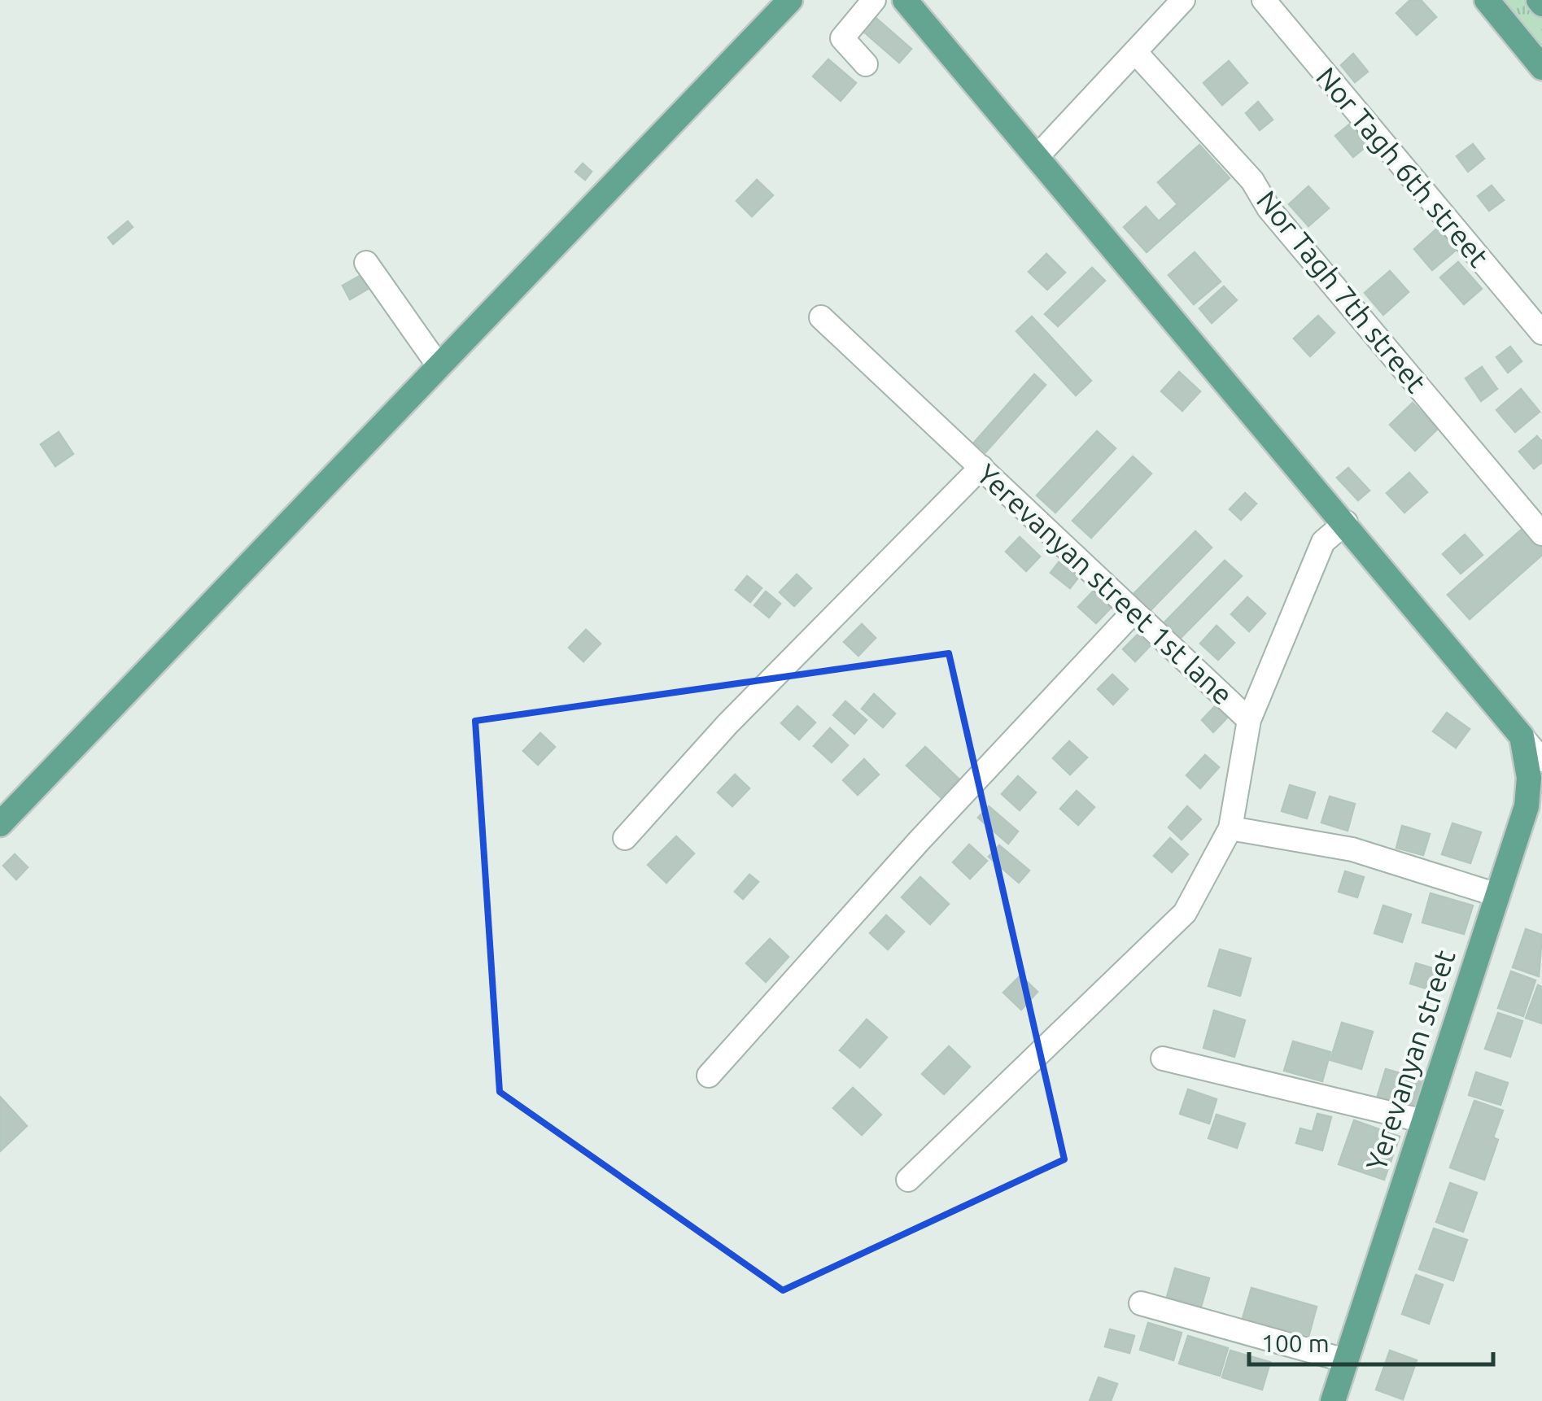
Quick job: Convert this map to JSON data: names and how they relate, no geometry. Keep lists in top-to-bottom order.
{
  "streets": {
    "main road": ["Yerevanyan street"],
    "street": ["Nor Tagh 6th street", "Nor Tagh 7th street", "Yerevanyan street 1st lane"]
  },
  "scale_bar": "100 m"
}
